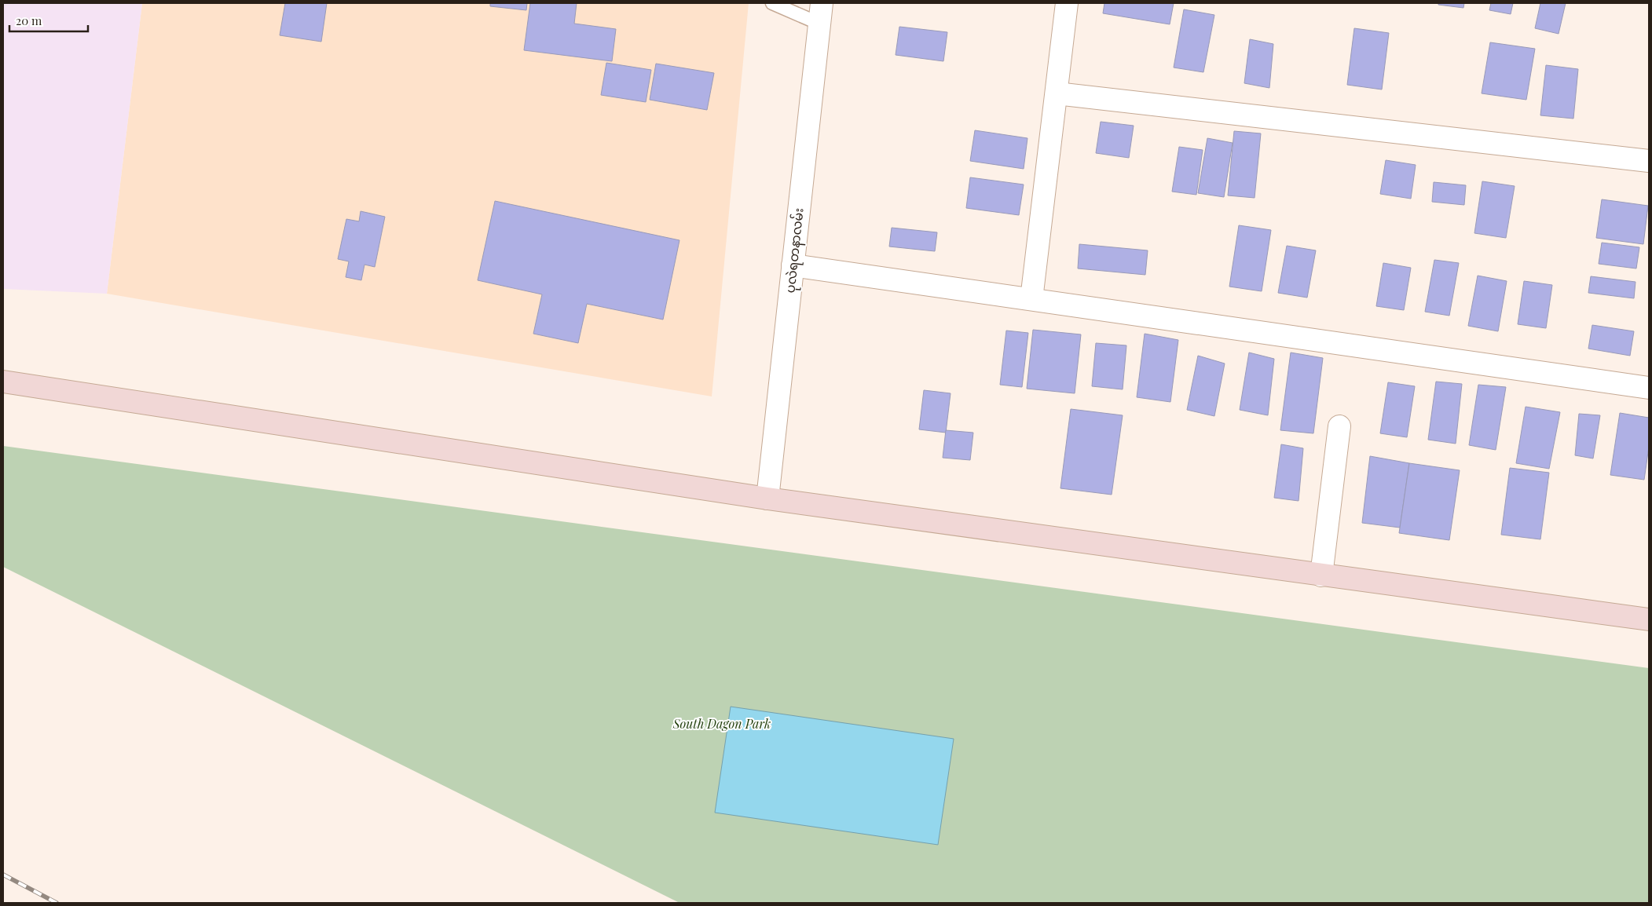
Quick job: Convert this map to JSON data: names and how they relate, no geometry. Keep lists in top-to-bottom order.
{
  "streets": {
    "street": ["ပုလဲရတနာလမ်း"]
  },
  "parks": ["South Dagon Park"],
  "scale_bar": "20 m"
}
